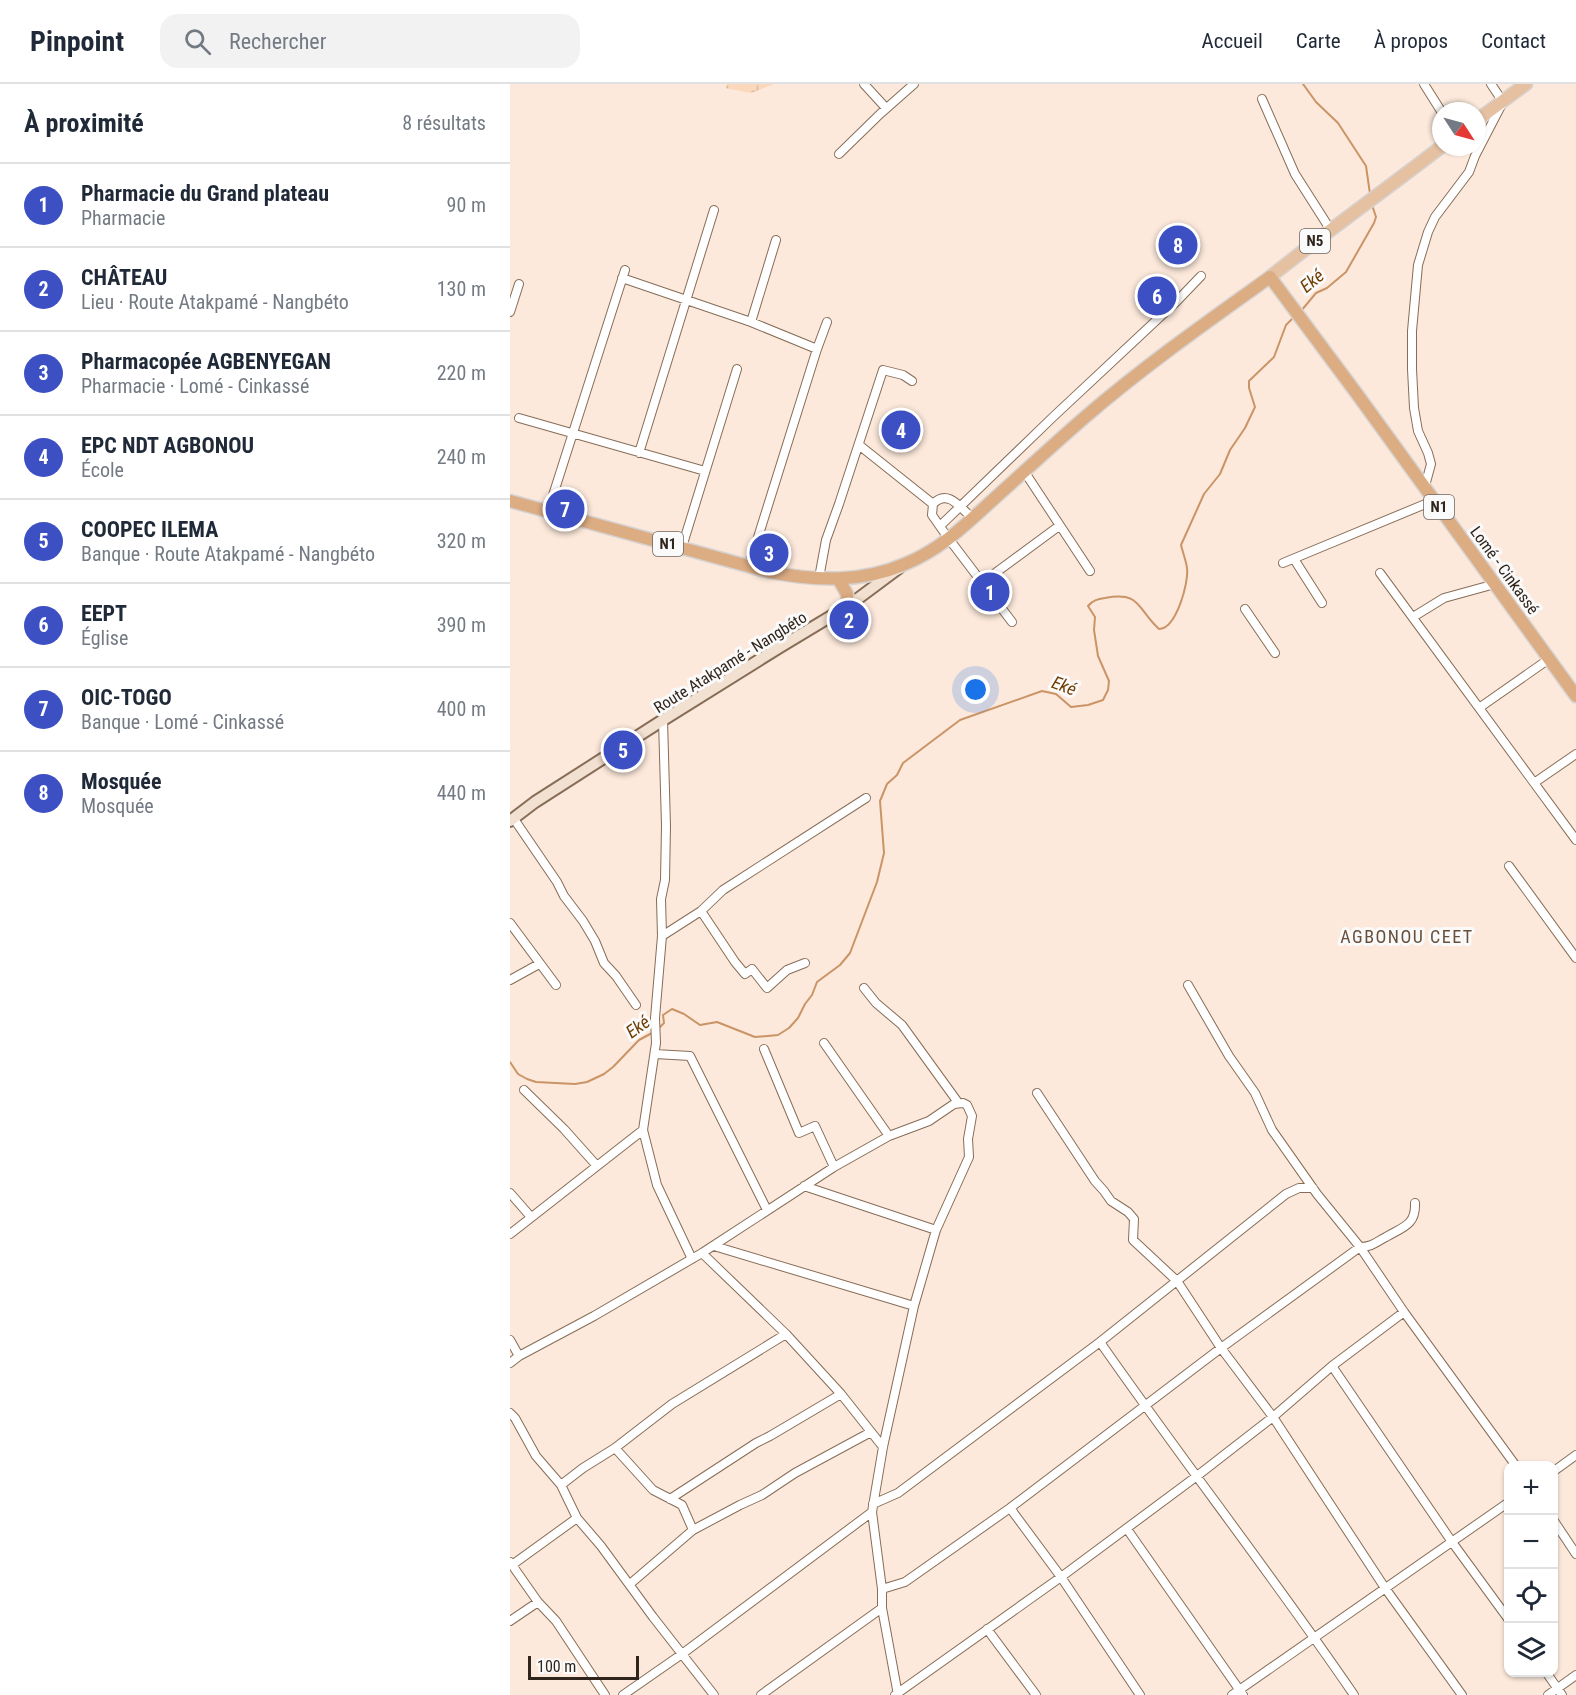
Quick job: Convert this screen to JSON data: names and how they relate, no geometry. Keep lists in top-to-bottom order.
{
  "streets": {
    "highway": ["N1", "Lomé - Cinkassé"],
    "main road": ["N5", "Route Atakpamé - Nangbéto"]
  },
  "crossings": [
    ["N5", "N1"],
    ["N5", "Lomé - Cinkassé"],
    ["N1", "Lomé - Cinkassé"],
    ["N1", "Route Atakpamé - Nangbéto"]
  ],
  "districts": ["AGBONOU CEET"],
  "water": ["Eké"],
  "scale_bar": "100 m",
  "north": "bottom right",
  "page": {
    "header": "Pinpoint",
    "search": "Rechercher",
    "nav": [
      "Accueil",
      "Carte",
      "À propos",
      "Contact"
    ],
    "heading": ["À proximité", "8 résultats"],
    "list": [
      {
        "mark": "1",
        "name": "Pharmacie du Grand plateau",
        "note": "Pharmacie",
        "value": "90 m"
      },
      {
        "mark": "2",
        "name": "CHÂTEAU",
        "note": "Lieu · Route Atakpamé - Nangbéto",
        "value": "130 m"
      },
      {
        "mark": "3",
        "name": "Pharmacopée AGBENYEGAN",
        "note": "Pharmacie · Lomé - Cinkassé",
        "value": "220 m"
      },
      {
        "mark": "4",
        "name": "EPC NDT AGBONOU",
        "note": "École",
        "value": "240 m"
      },
      {
        "mark": "5",
        "name": "COOPEC ILEMA",
        "note": "Banque · Route Atakpamé - Nangbéto",
        "value": "320 m"
      },
      {
        "mark": "6",
        "name": "EEPT",
        "note": "Église",
        "value": "390 m"
      },
      {
        "mark": "7",
        "name": "OIC-TOGO",
        "note": "Banque · Lomé - Cinkassé",
        "value": "400 m"
      },
      {
        "mark": "8",
        "name": "Mosquée",
        "note": "Mosquée",
        "value": "440 m"
      }
    ],
    "pins": [
      "8",
      "6",
      "4",
      "7",
      "3",
      "1",
      "2",
      "5"
    ],
    "map_buttons": ["+", "−"],
    "scale": "100 m"
  }
}
